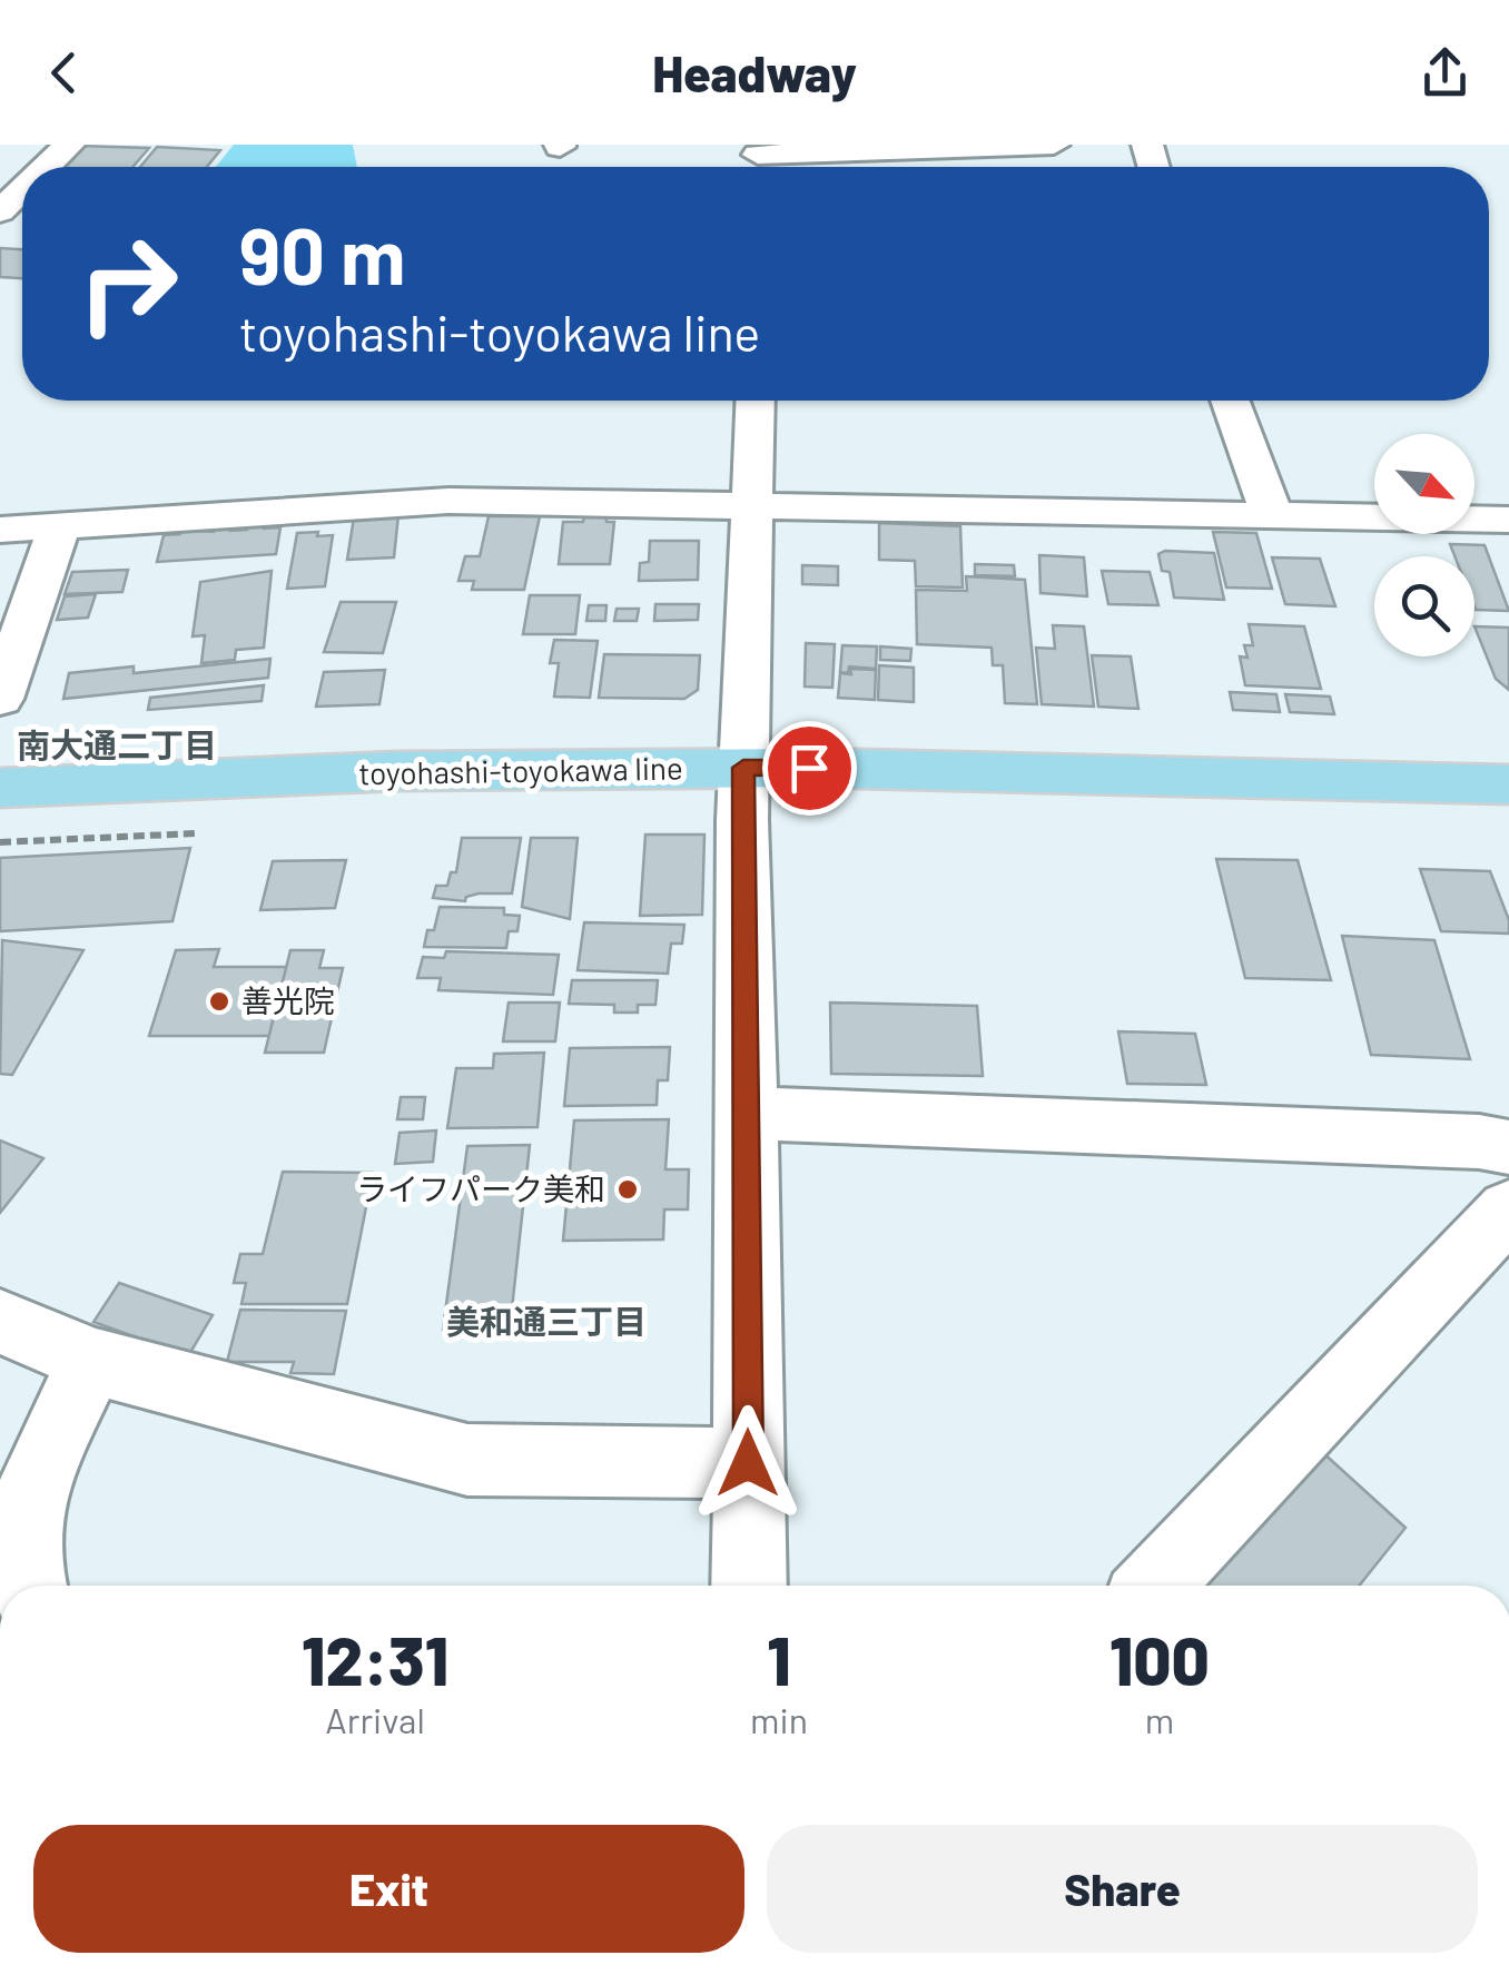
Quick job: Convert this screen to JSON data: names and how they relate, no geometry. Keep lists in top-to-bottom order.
{
  "streets": {
    "main road": ["toyohashi-toyokawa line"]
  },
  "districts": ["南大通二丁目", "美和通三丁目"],
  "places": ["善光院", "ライフパーク美和"],
  "north": "bottom right",
  "page": {
    "header": "Headway",
    "turn": ["90 m", "toyohashi-toyokawa line"],
    "eta": [
      "12:31",
      "Arrival",
      "1",
      "min",
      "100",
      "m"
    ],
    "buttons": ["Exit", "Share"]
  }
}
